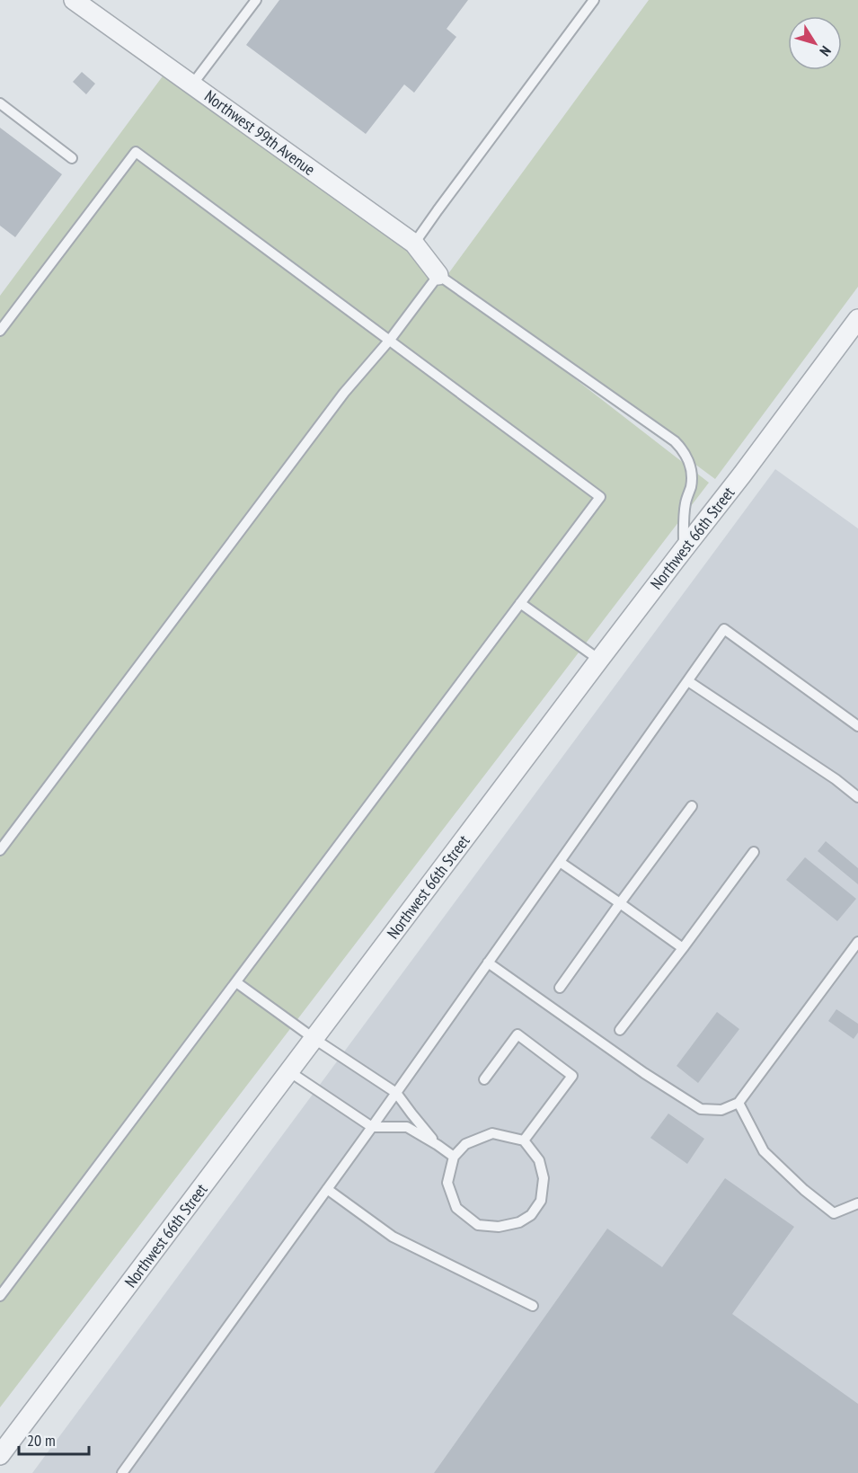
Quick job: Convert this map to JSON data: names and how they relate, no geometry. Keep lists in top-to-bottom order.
{
  "streets": {
    "street": ["Northwest 99th Avenue", "Northwest 66th Street"]
  },
  "scale_bar": "20 m",
  "north": "bottom right"
}
